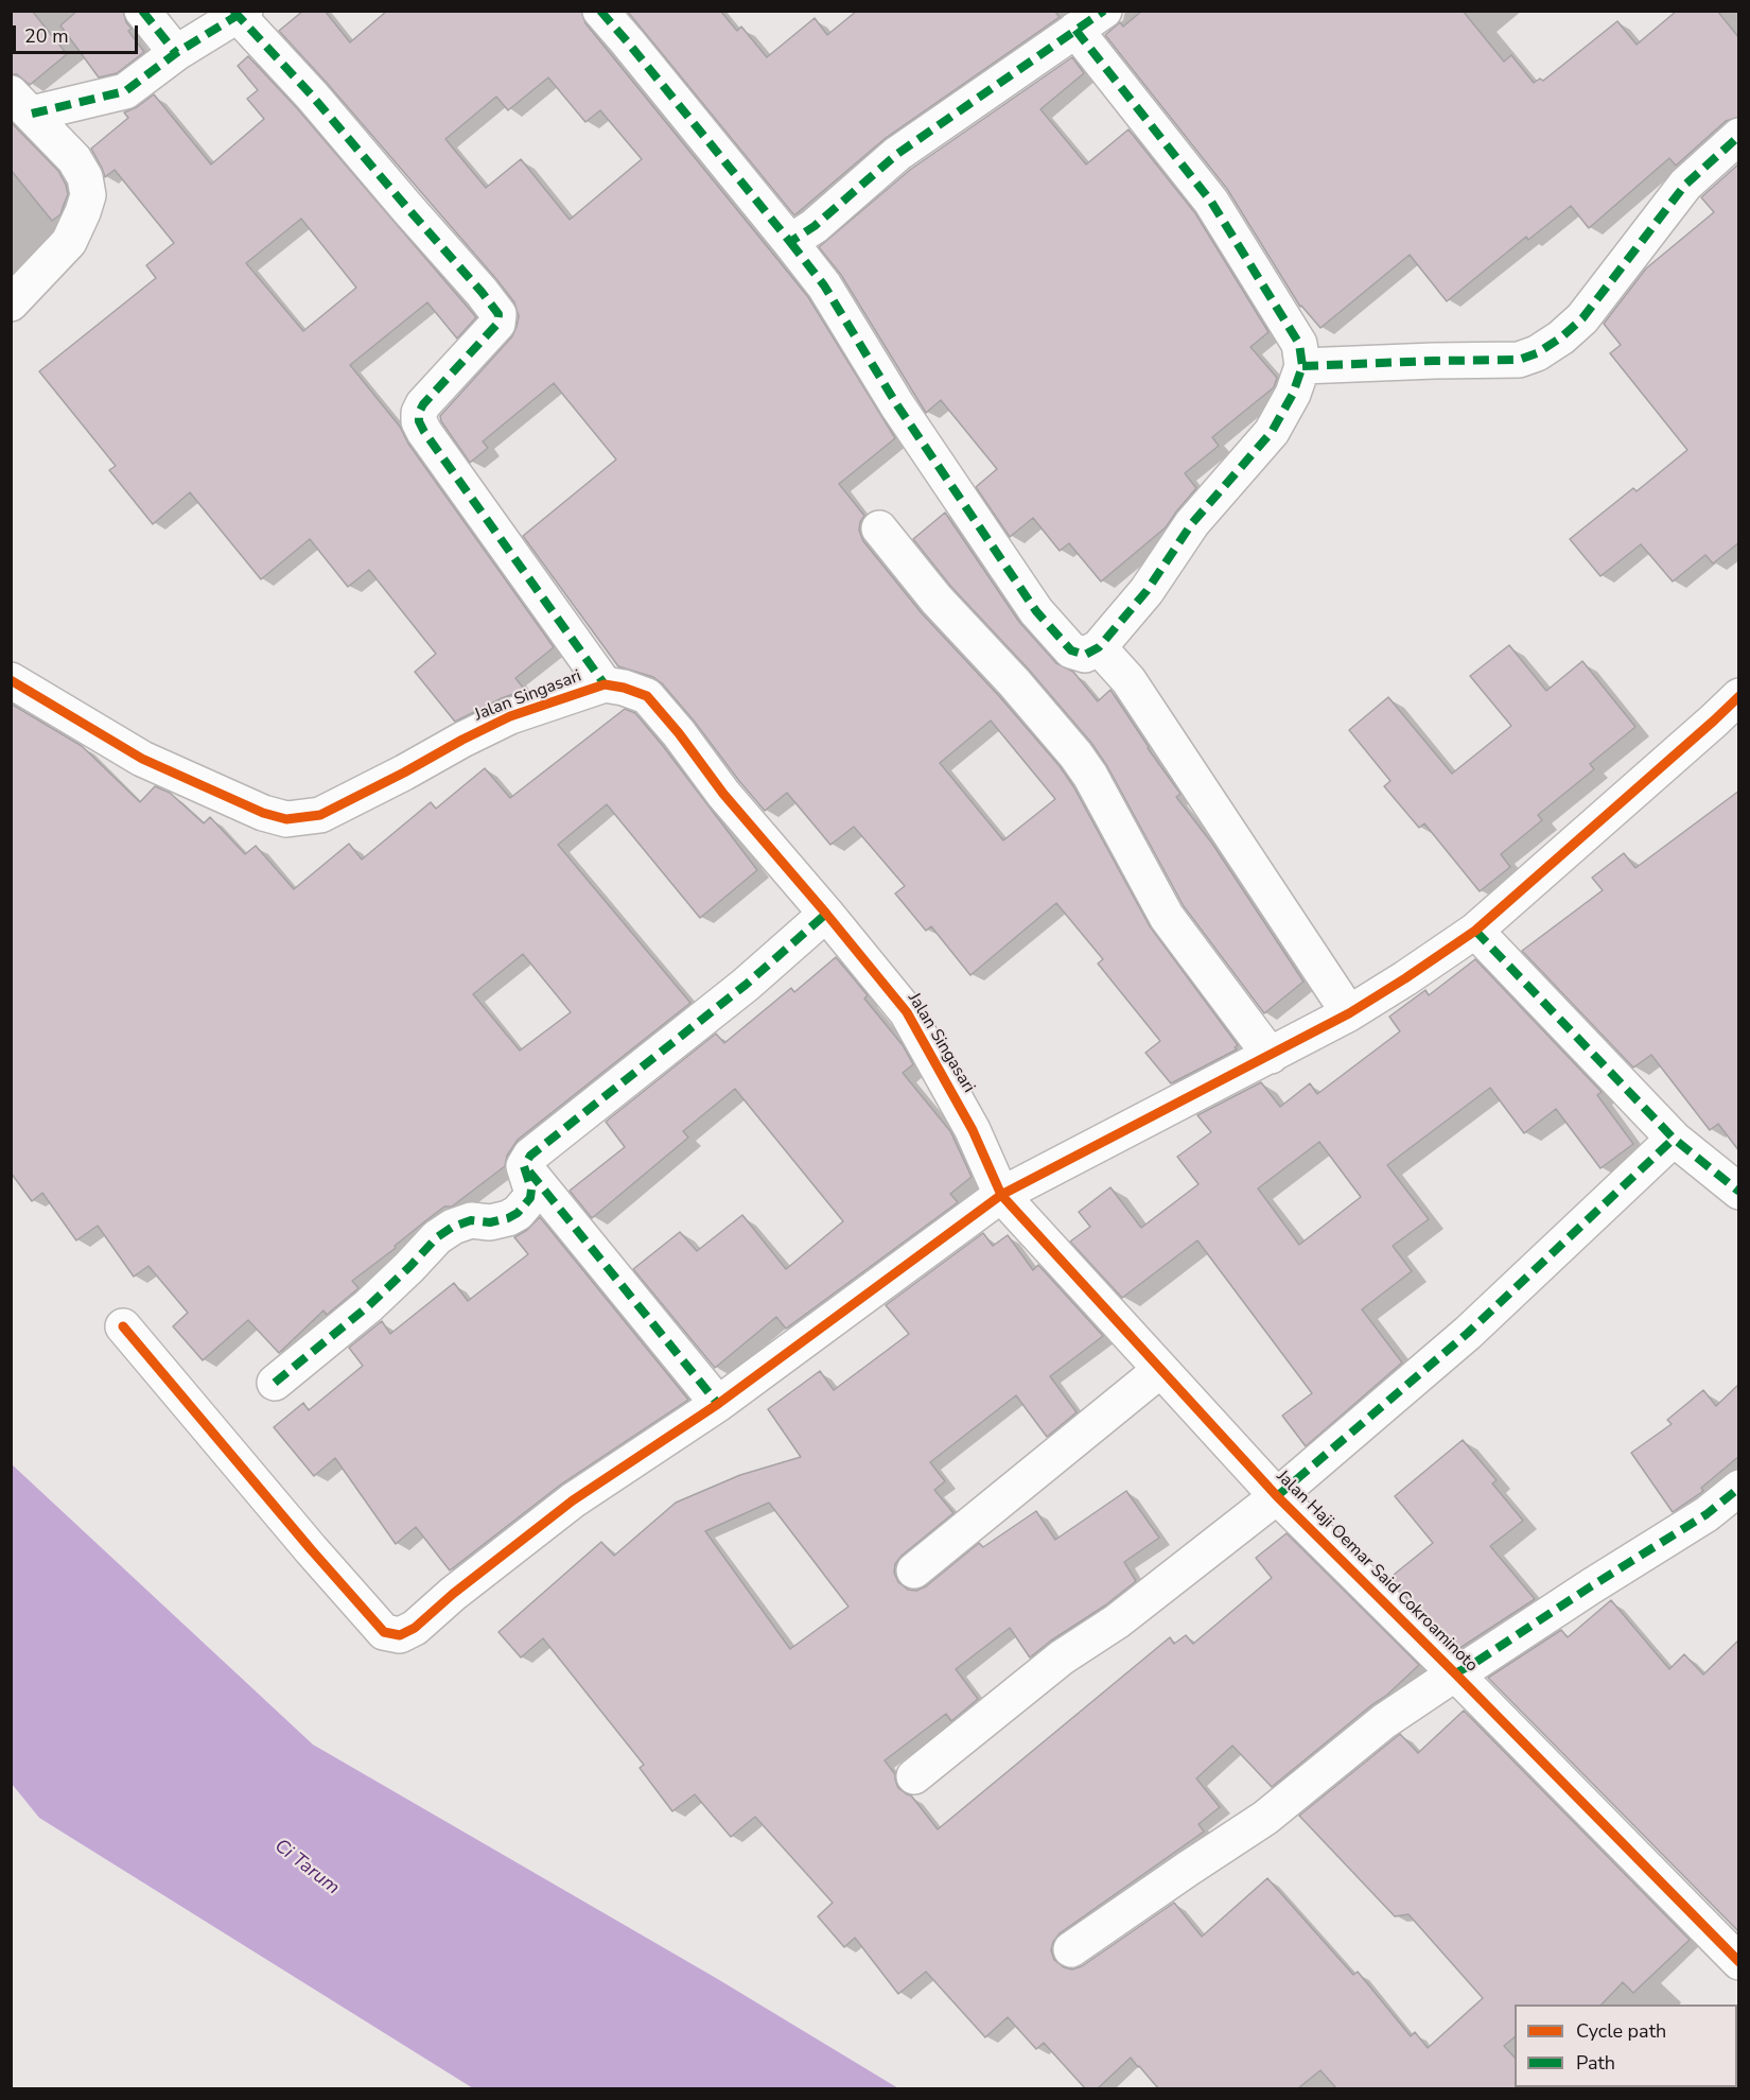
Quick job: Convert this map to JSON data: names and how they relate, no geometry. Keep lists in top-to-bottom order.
{
  "streets": {
    "street": ["Jalan Singasari", "Jalan Haji Oemar Said Cokroaminoto"]
  },
  "crossings": [
    ["Jalan Singasari", "Jalan Haji Oemar Said Cokroaminoto"]
  ],
  "water": ["Ci Tarum"],
  "legend": ["Cycle path", "Path"],
  "scale_bar": "20 m"
}
